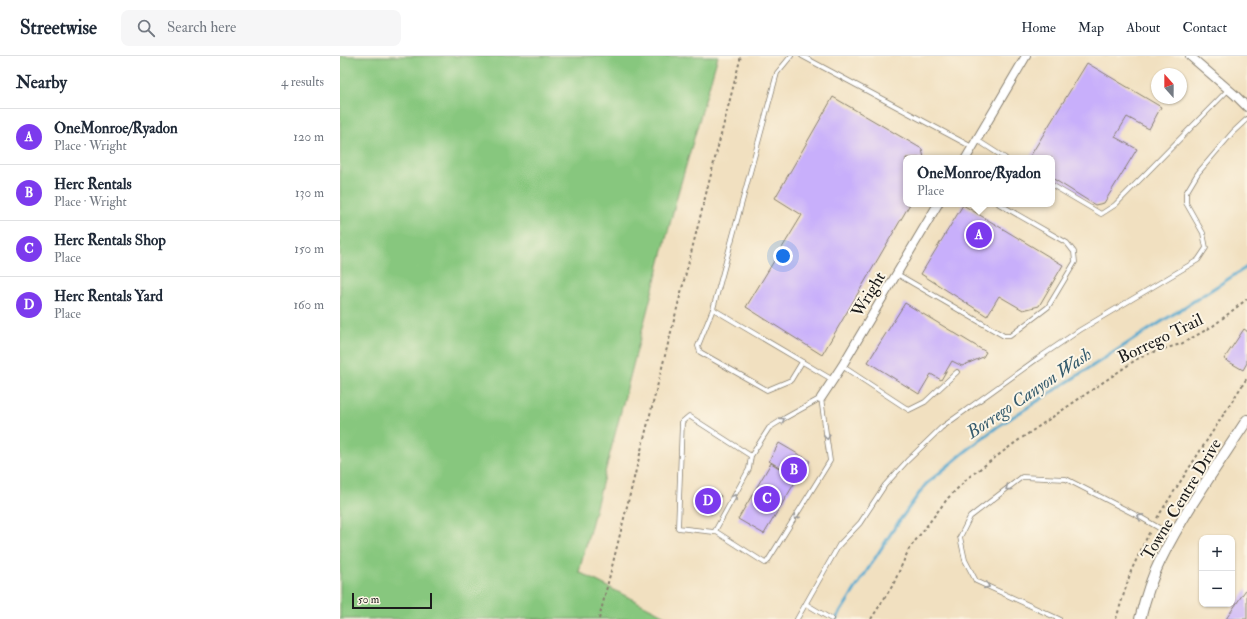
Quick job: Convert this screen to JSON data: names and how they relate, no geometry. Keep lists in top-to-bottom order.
{
  "streets": {
    "street": ["Wright", "Towne Centre Drive"],
    "path": ["Borrego Trail"]
  },
  "water": ["Borrego Canyon Wash"],
  "scale_bar": "50 m",
  "north": "top",
  "page": {
    "header": "Streetwise",
    "search": "Search here",
    "nav": [
      "Home",
      "Map",
      "About",
      "Contact"
    ],
    "heading": ["Nearby", "4 results"],
    "list": [
      {
        "mark": "A",
        "name": "OneMonroe/Ryadon",
        "note": "Place · Wright",
        "value": "120 m"
      },
      {
        "mark": "B",
        "name": "Herc Rentals",
        "note": "Place · Wright",
        "value": "130 m"
      },
      {
        "mark": "C",
        "name": "Herc Rentals Shop",
        "note": "Place",
        "value": "150 m"
      },
      {
        "mark": "D",
        "name": "Herc Rentals Yard",
        "note": "Place",
        "value": "160 m"
      }
    ],
    "popup": ["OneMonroe/Ryadon", "Place"],
    "pins": [
      "A",
      "B",
      "C",
      "D"
    ],
    "map_buttons": ["+", "−"],
    "scale": "50 m"
  }
}
